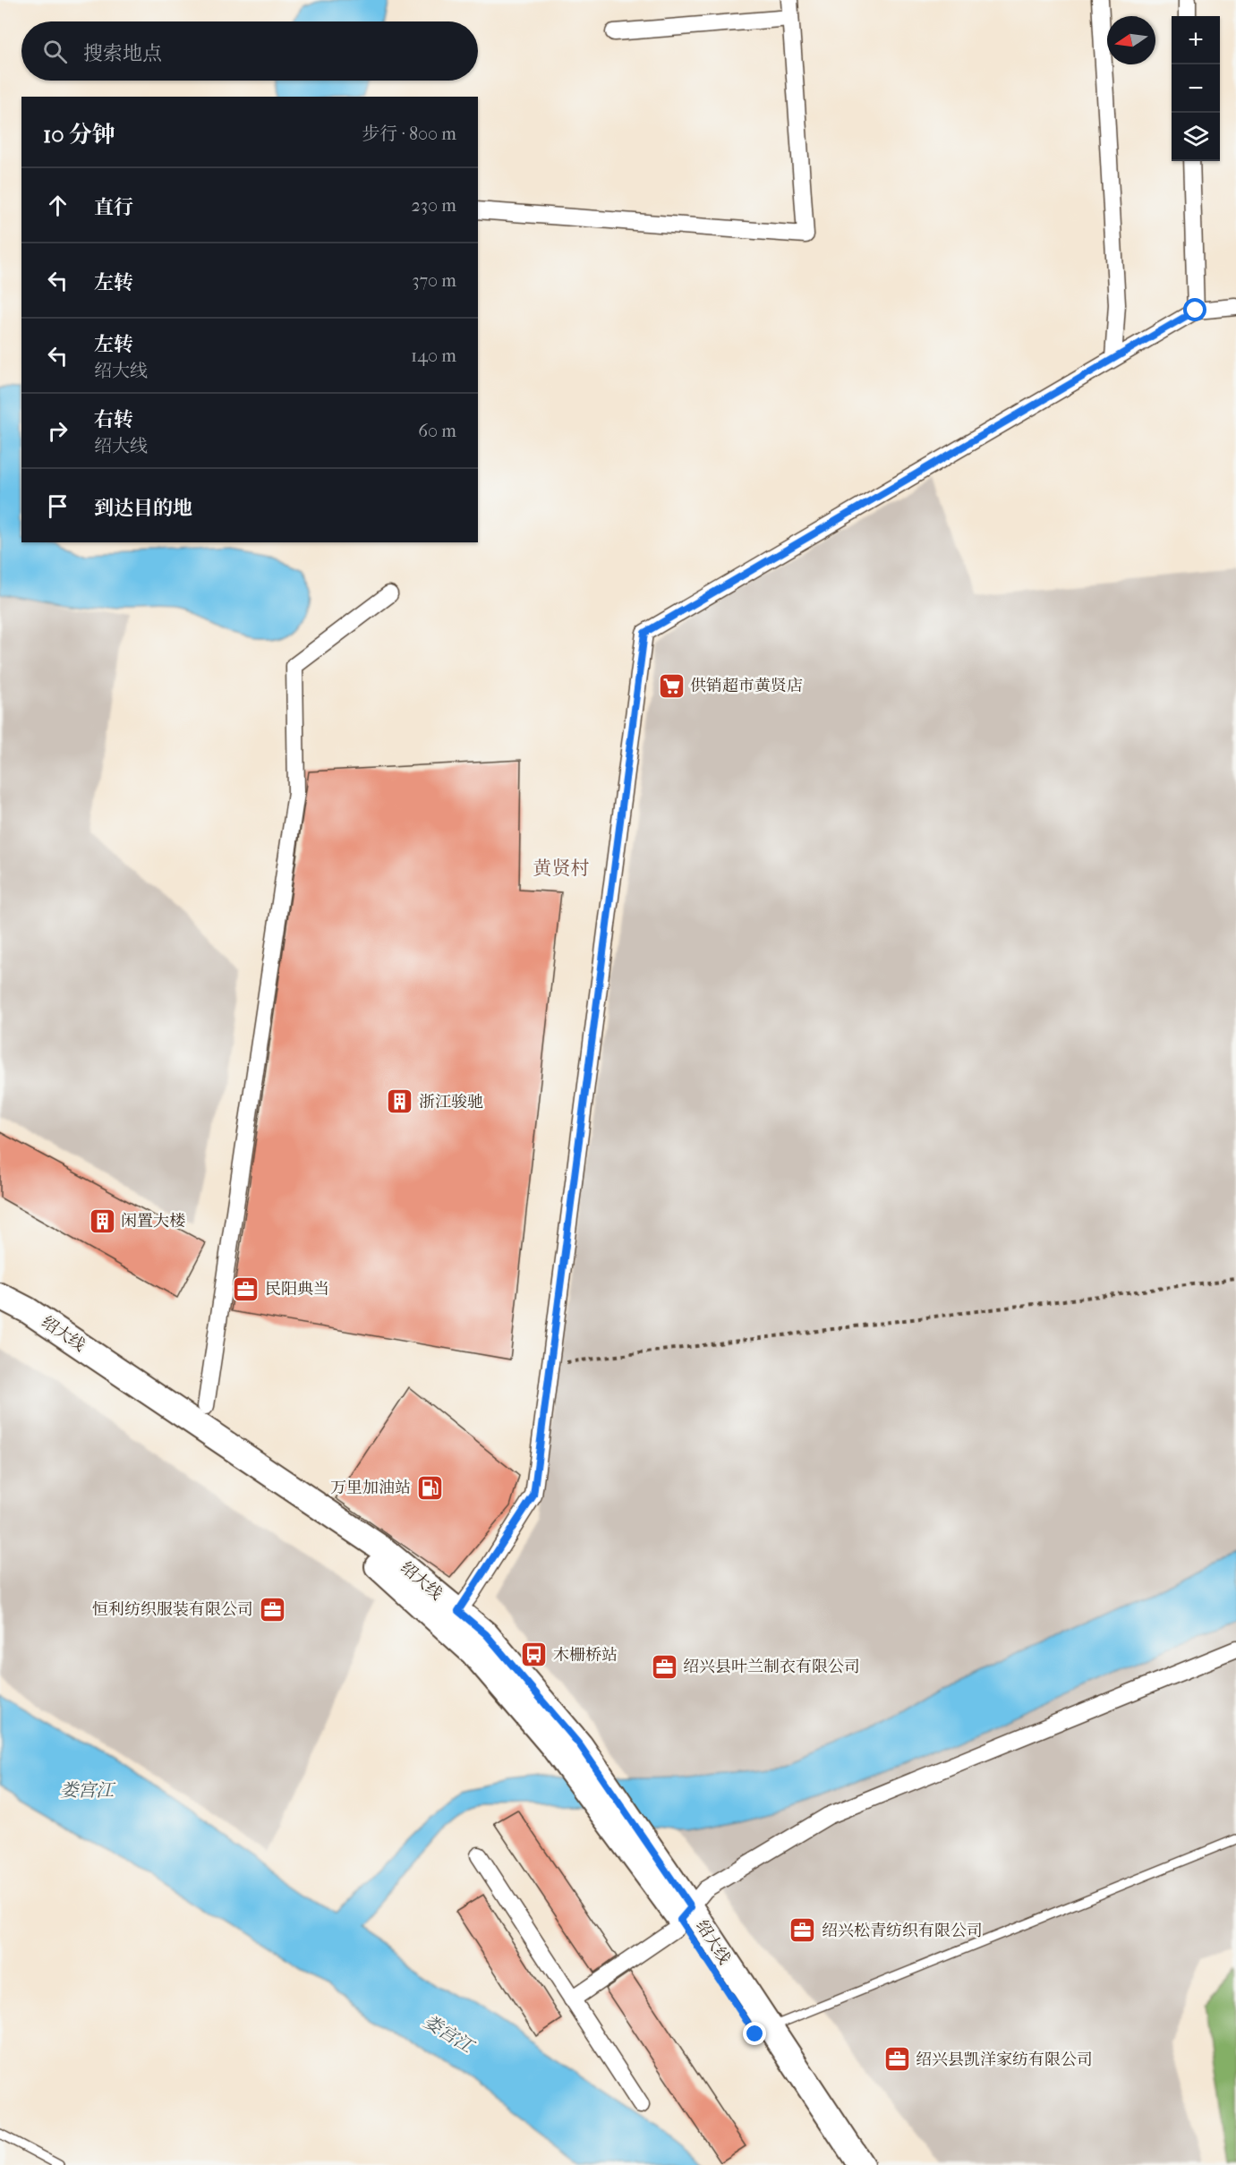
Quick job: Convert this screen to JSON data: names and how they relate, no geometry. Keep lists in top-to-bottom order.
{
  "streets": {
    "main road": ["绍大线"]
  },
  "districts": ["黄贤村"],
  "water": ["娄宫江"],
  "places": {
    "supermarket": ["供销超市黄贤店"],
    "building": ["浙江骏驰", "闲置大楼"],
    "office": [
      "民阳典当",
      "恒利纺织服装有限公司",
      "绍兴县叶兰制衣有限公司",
      "绍兴松青纺织有限公司",
      "绍兴县凯洋家纺有限公司"
    ],
    "fuel station": ["万里加油站"],
    "bus stop": ["木栅桥站"]
  },
  "north": "left",
  "page": {
    "map_buttons": ["+", "−"],
    "search": "搜索地点",
    "heading": ["10 分钟", "步行 · 800 m"],
    "list": [
      ["直行", "230 m"],
      ["左转", "370 m"],
      ["左转", "绍大线", "140 m"],
      ["右转", "绍大线", "60 m"],
      "到达目的地"
    ]
  }
}
